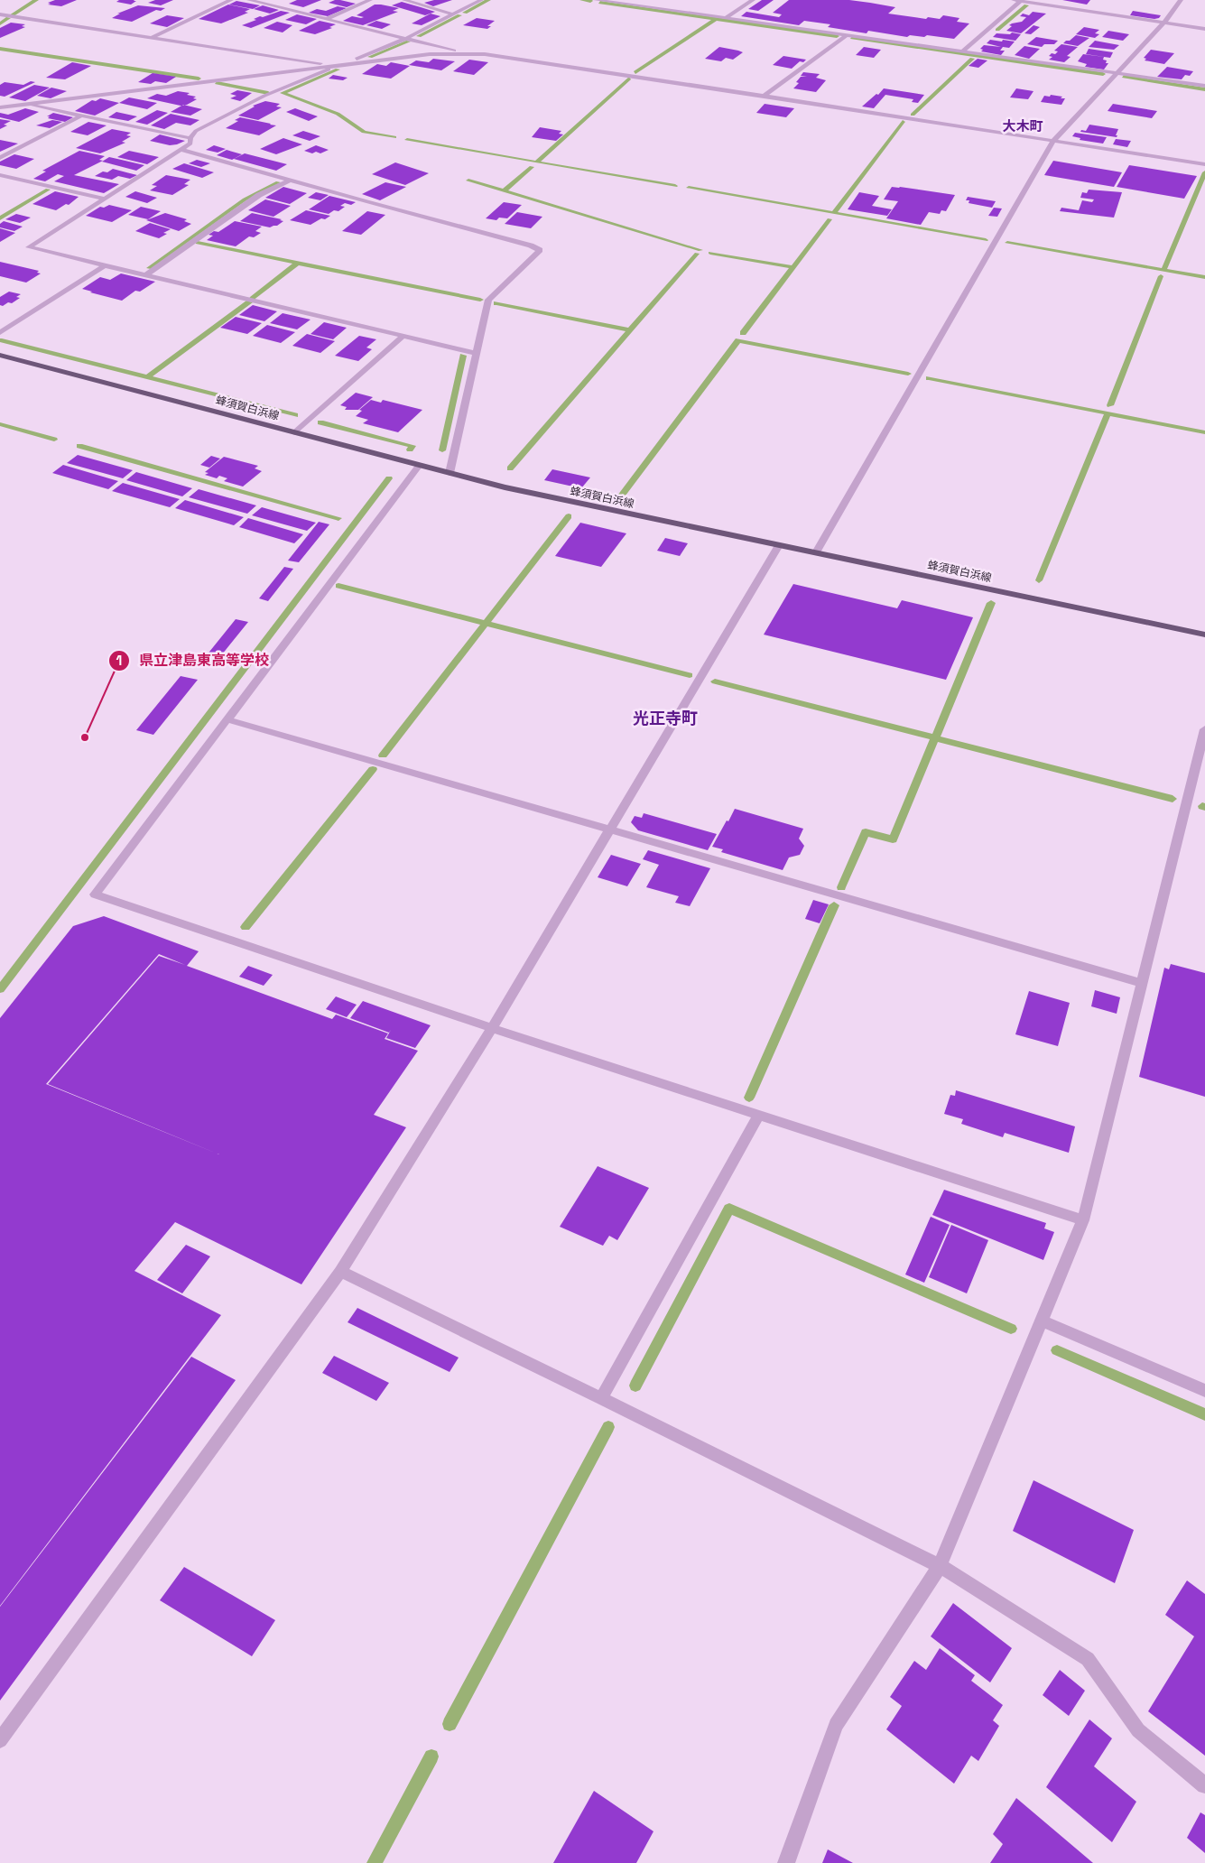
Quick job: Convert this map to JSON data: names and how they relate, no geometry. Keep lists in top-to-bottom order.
{
  "streets": {
    "main road": ["蜂須賀白浜線"]
  },
  "districts": ["大木町", "光正寺町"],
  "places": ["県立津島東高等学校"]
}
